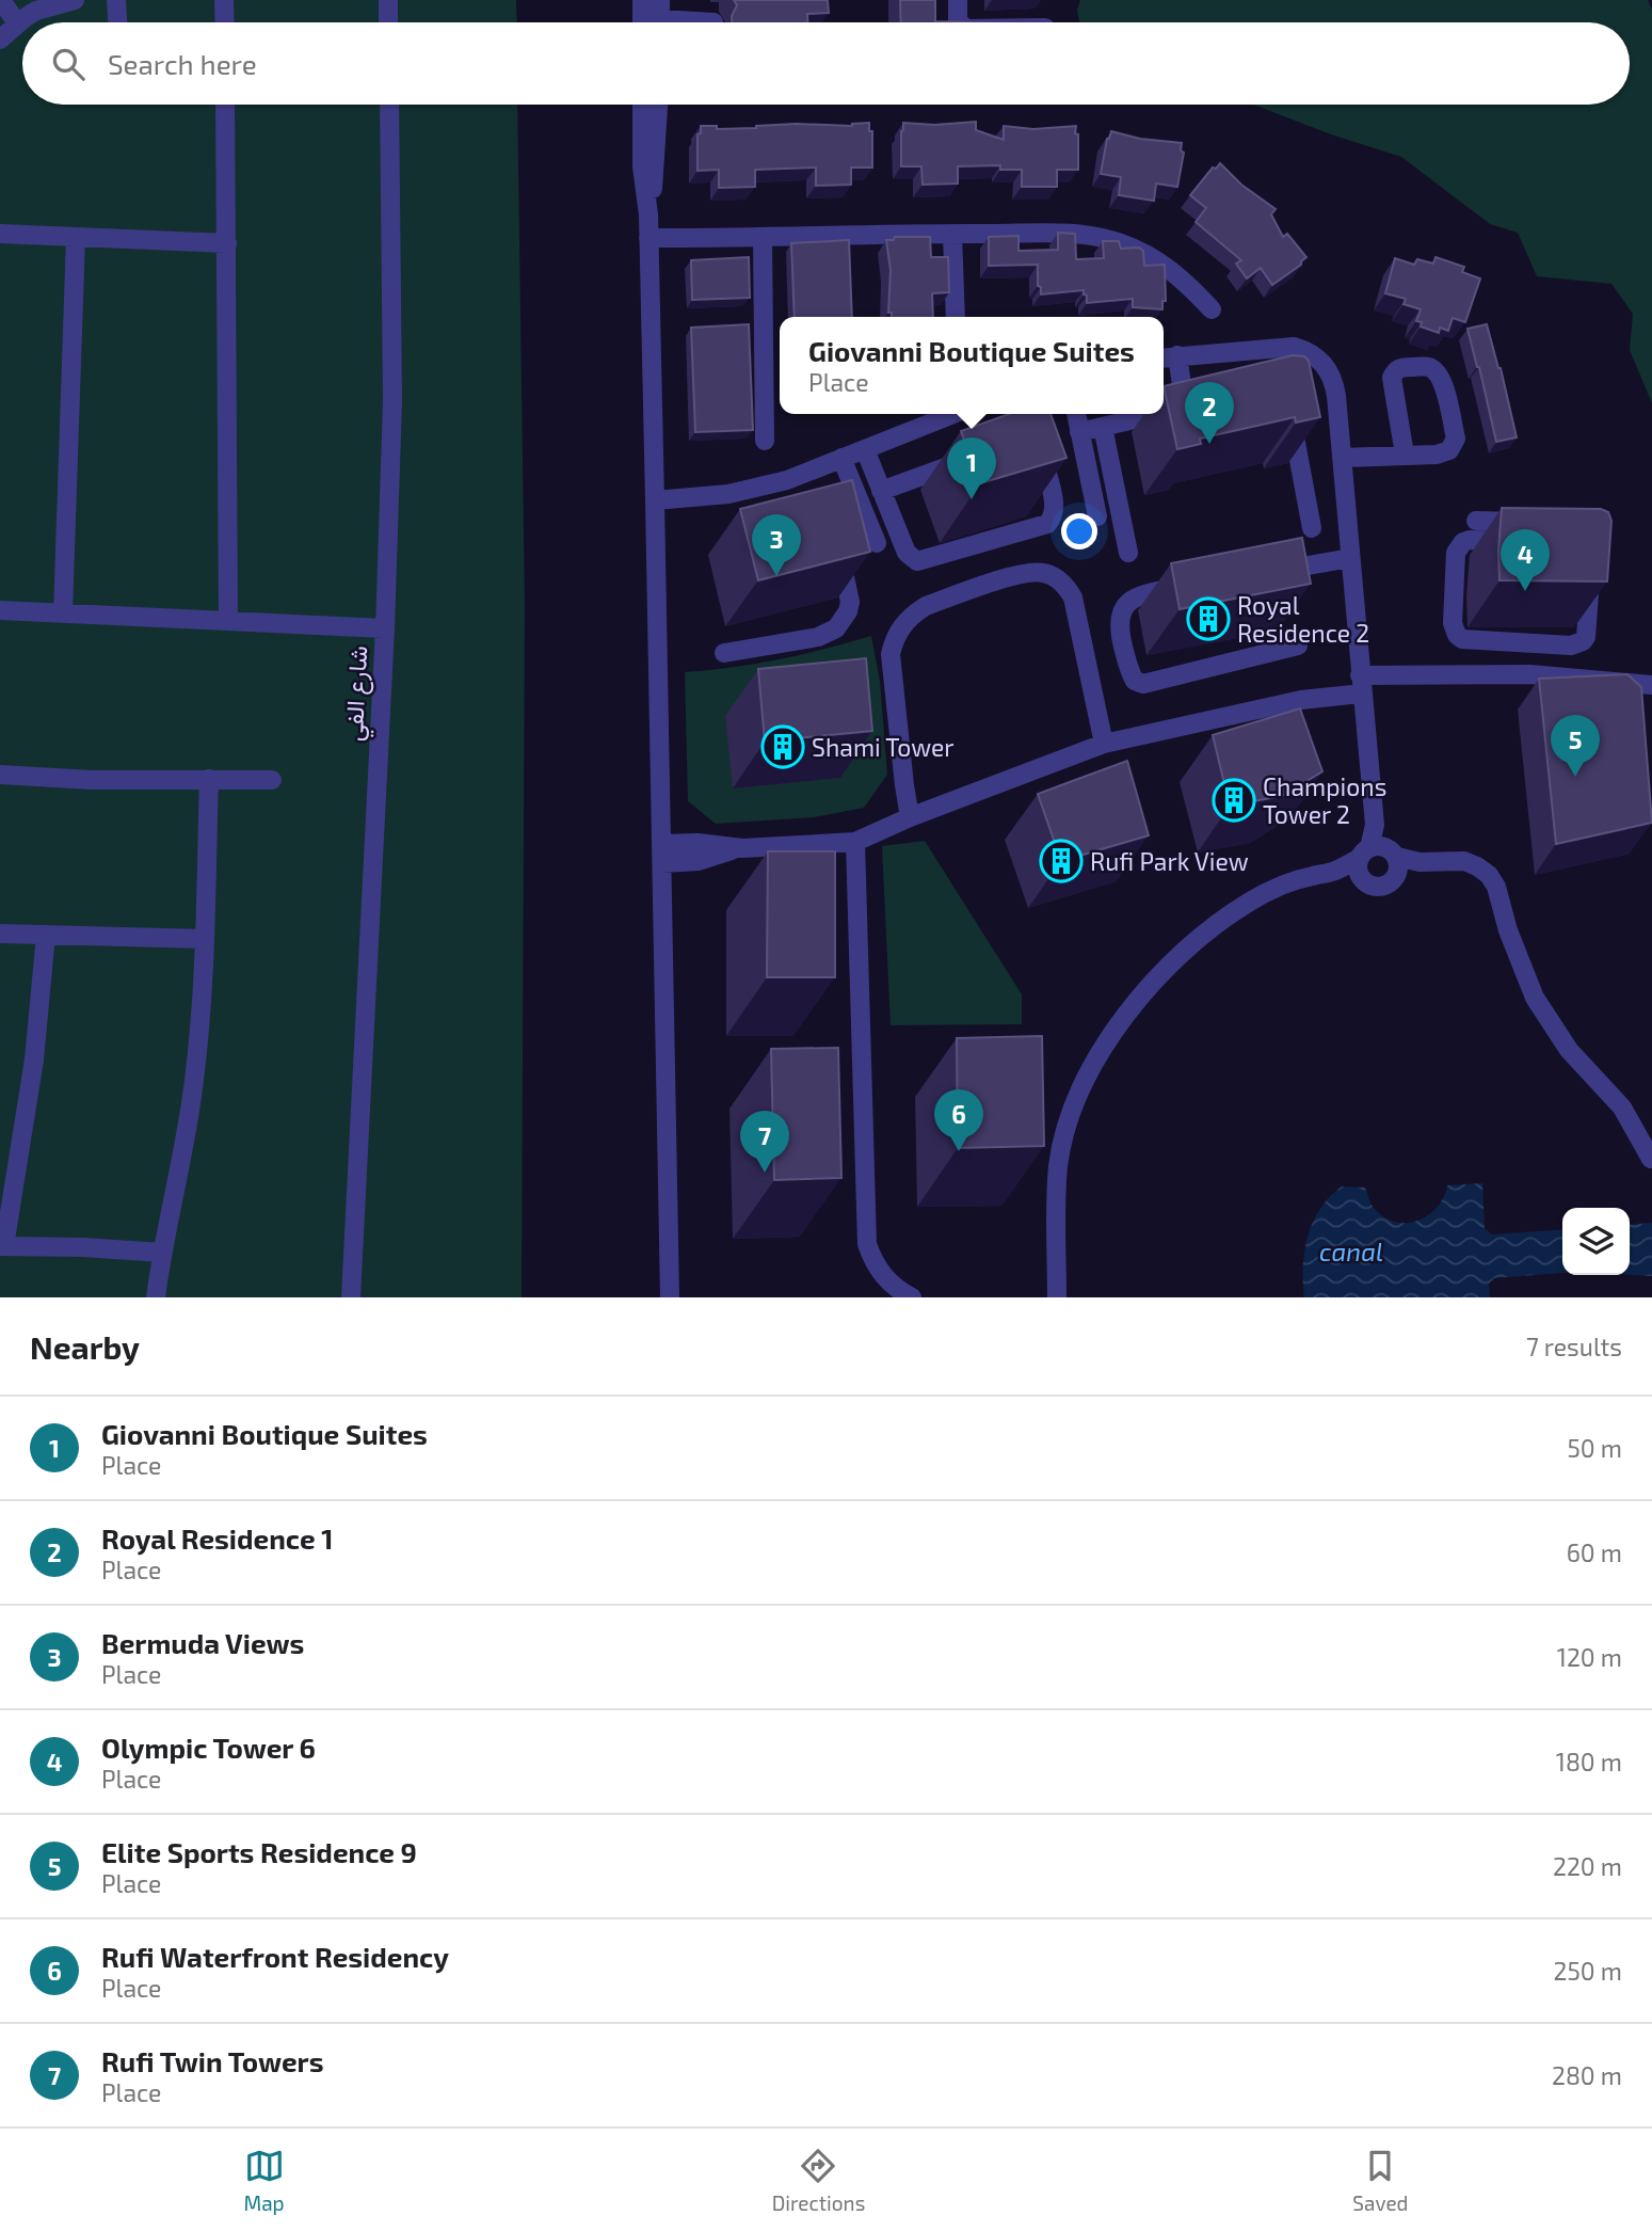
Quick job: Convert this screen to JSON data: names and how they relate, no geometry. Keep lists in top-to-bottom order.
{
  "streets": {
    "street": ["شارع الفي"]
  },
  "water": ["canal"],
  "places": {
    "building": [
      "Royal Residence 2",
      "Shami Tower",
      "Champions Tower 2",
      "Rufi Park View"
    ]
  },
  "page": {
    "search": "Search here",
    "popup": ["Giovanni Boutique Suites", "Place"],
    "pins": [
      "2",
      "1",
      "3",
      "4",
      "5",
      "6",
      "7"
    ],
    "heading": ["Nearby", "7 results"],
    "list": [
      {
        "mark": "1",
        "name": "Giovanni Boutique Suites",
        "note": "Place",
        "value": "50 m"
      },
      {
        "mark": "2",
        "name": "Royal Residence 1",
        "note": "Place",
        "value": "60 m"
      },
      {
        "mark": "3",
        "name": "Bermuda Views",
        "note": "Place",
        "value": "120 m"
      },
      {
        "mark": "4",
        "name": "Olympic Tower 6",
        "note": "Place",
        "value": "180 m"
      },
      {
        "mark": "5",
        "name": "Elite Sports Residence 9",
        "note": "Place",
        "value": "220 m"
      },
      {
        "mark": "6",
        "name": "Rufi Waterfront Residency",
        "note": "Place",
        "value": "250 m"
      },
      {
        "mark": "7",
        "name": "Rufi Twin Towers",
        "note": "Place",
        "value": "280 m"
      }
    ],
    "nav": ["Map", "Directions", "Saved"]
  }
}
